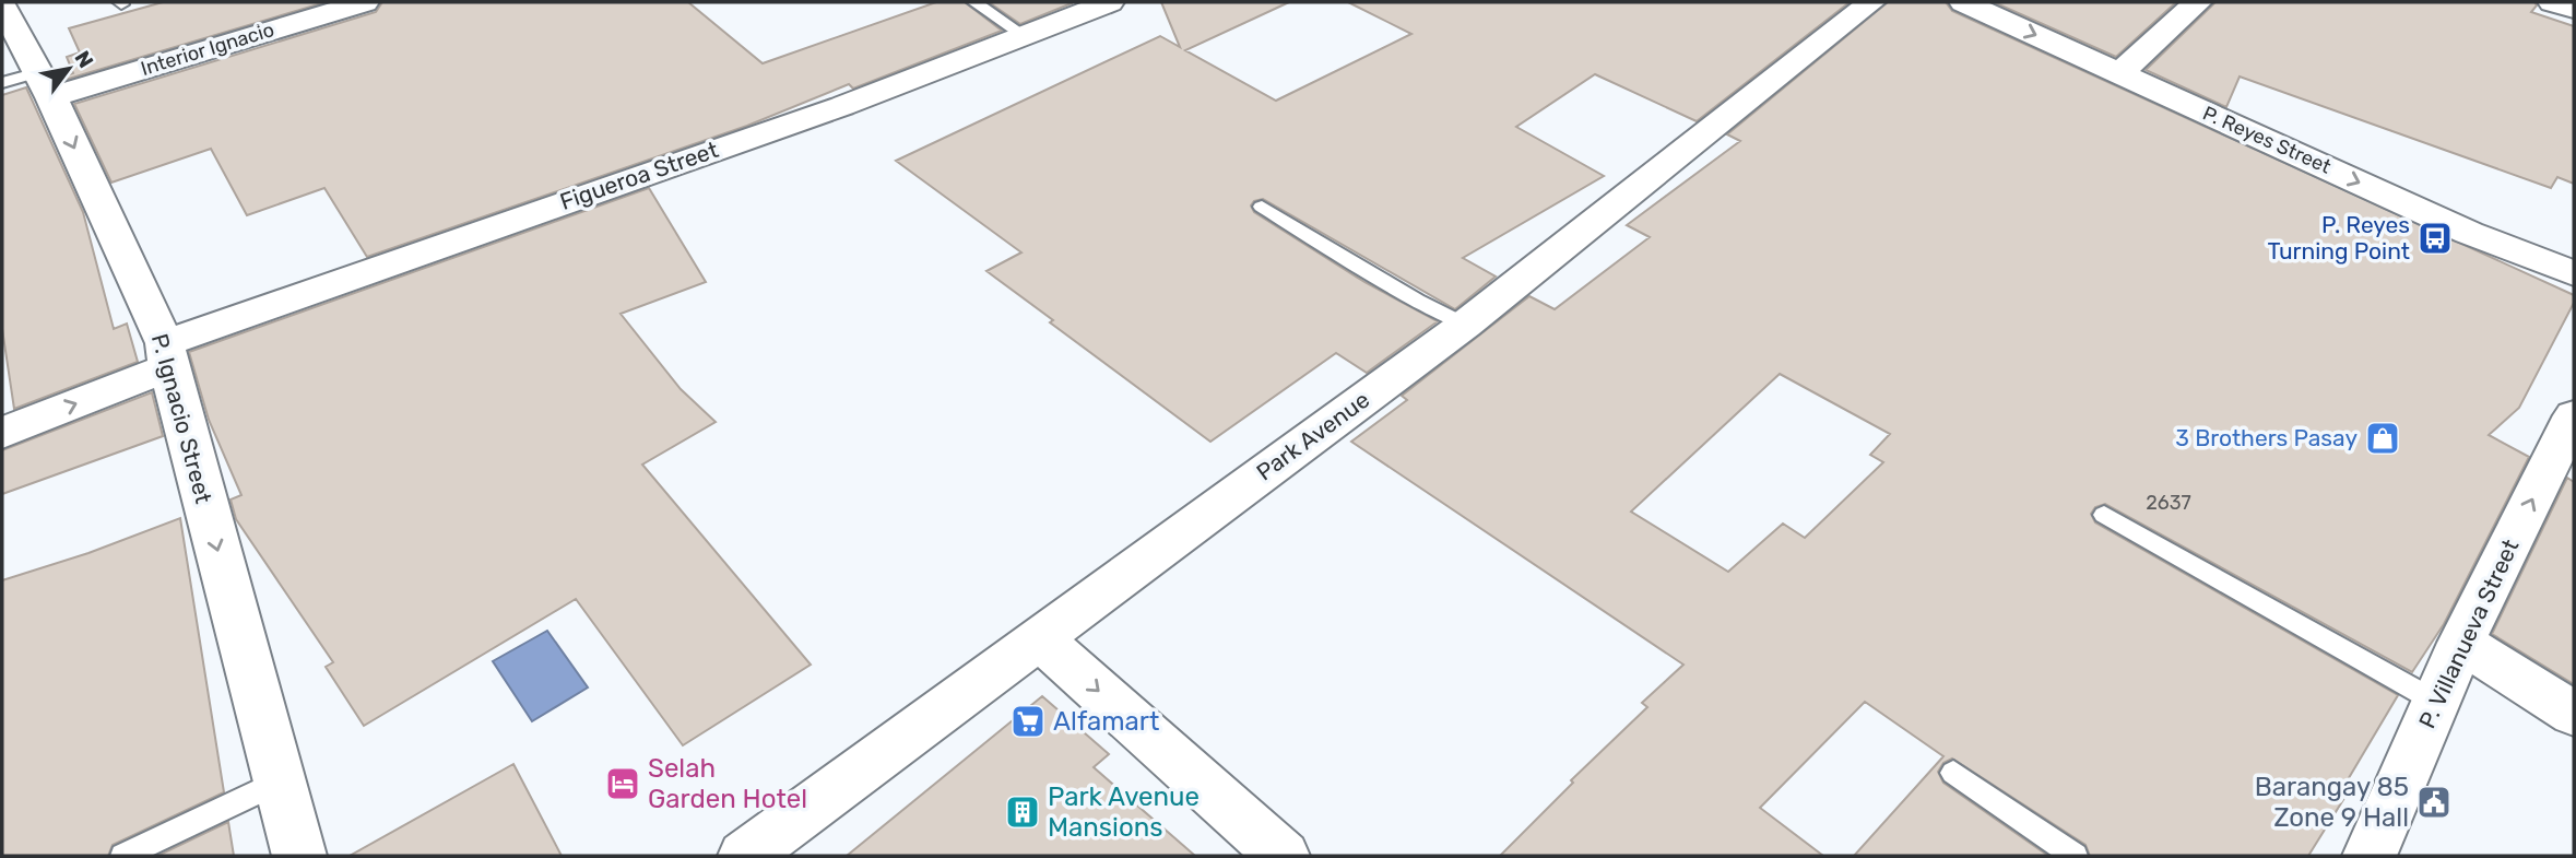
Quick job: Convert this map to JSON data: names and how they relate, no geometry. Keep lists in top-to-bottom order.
{
  "streets": {
    "street": [
      "Interior Ignacio",
      "P. Reyes Street",
      "Figueroa Street",
      "P. Ignacio Street",
      "Park Avenue",
      "P. Villanueva Street"
    ]
  },
  "crossings": [
    ["Interior Ignacio", "P. Ignacio Street"],
    ["Figueroa Street", "P. Ignacio Street"]
  ],
  "one_way": ["P. Reyes Street", "P. Ignacio Street", "P. Villanueva Street"],
  "places": {
    "bus stop": ["P. Reyes Turning Point"],
    "shop": ["3 Brothers Pasay"],
    "supermarket": ["Alfamart"],
    "hotel": ["Selah Garden Hotel"],
    "public building": ["Barangay 85 Zone 9 Hall"],
    "building": ["Park Avenue Mansions"]
  },
  "house_numbers": ["2637"],
  "north": "top right"
}
